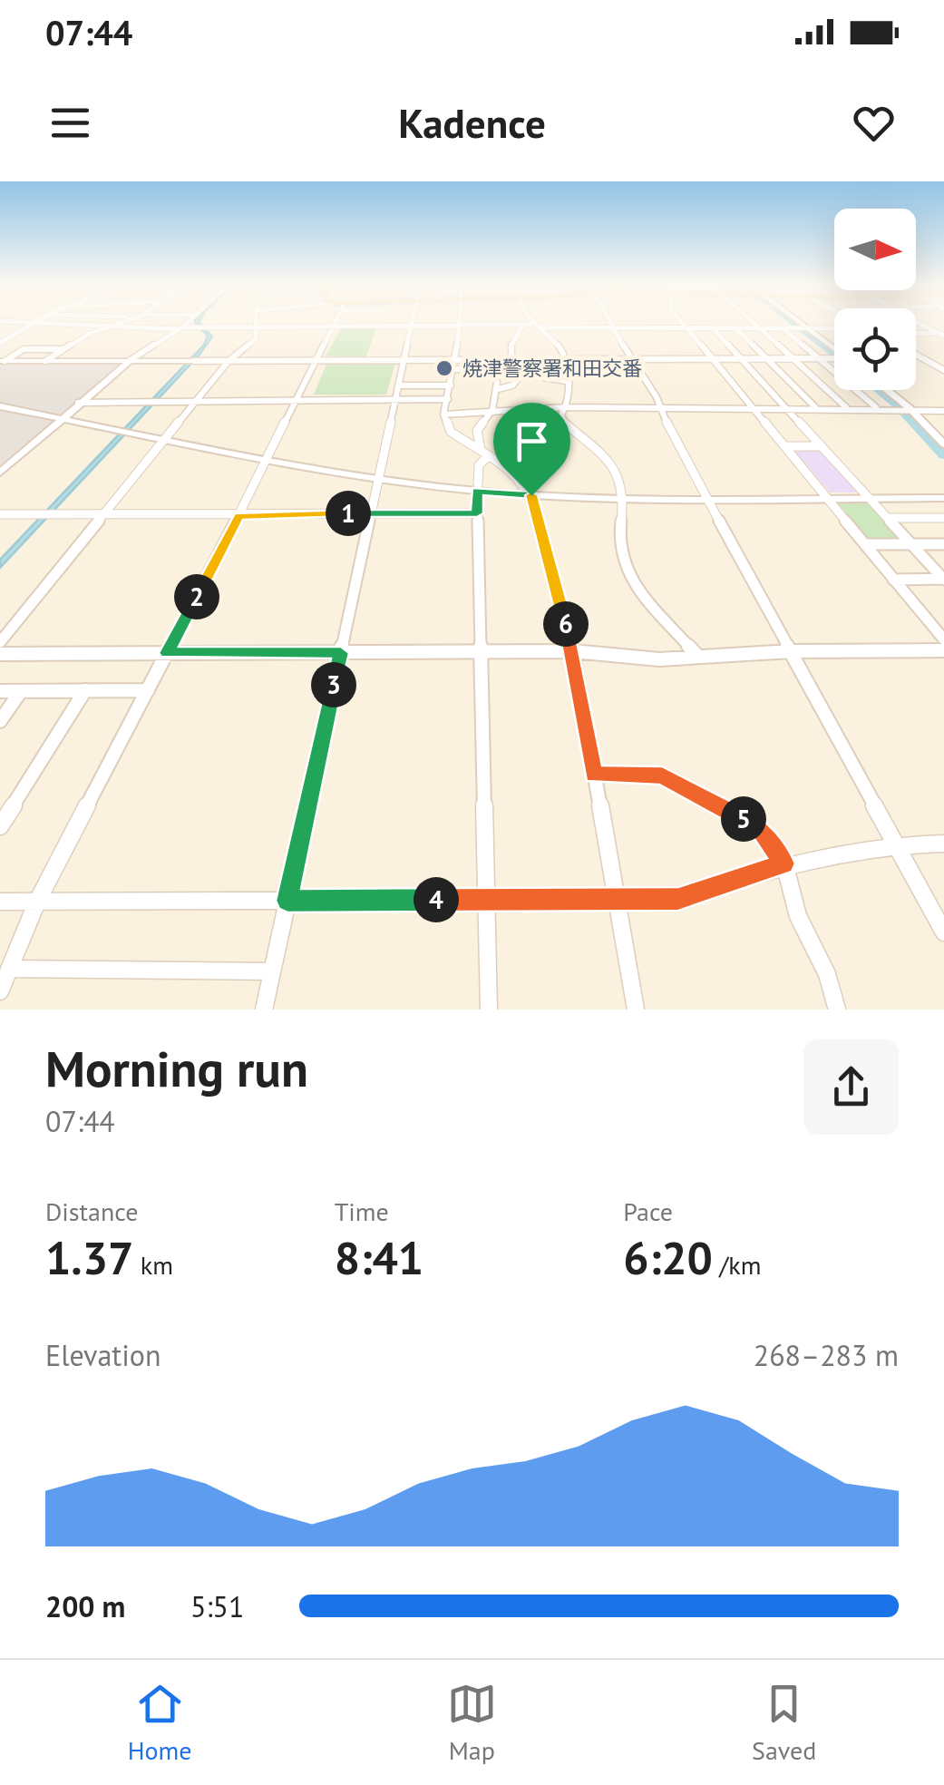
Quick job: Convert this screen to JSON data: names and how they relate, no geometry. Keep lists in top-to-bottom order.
{
  "places": ["焼津警察署和田交番"],
  "north": "right",
  "page": {
    "status": "07:44",
    "header": "Kadence",
    "pins": [
      "1",
      "2",
      "6",
      "3",
      "5",
      "4"
    ],
    "heading": ["Morning run", "07:44"],
    "stats": [
      ["Distance", "1.37 km"],
      ["Time", "8:41"],
      ["Pace", "6:20 /km"]
    ],
    "chart": ["Elevation", "268–283 m"],
    "list": [
      {
        "name": "200 m",
        "note": "5:51"
      }
    ],
    "tabs": ["Home", "Map", "Saved"]
  }
}
